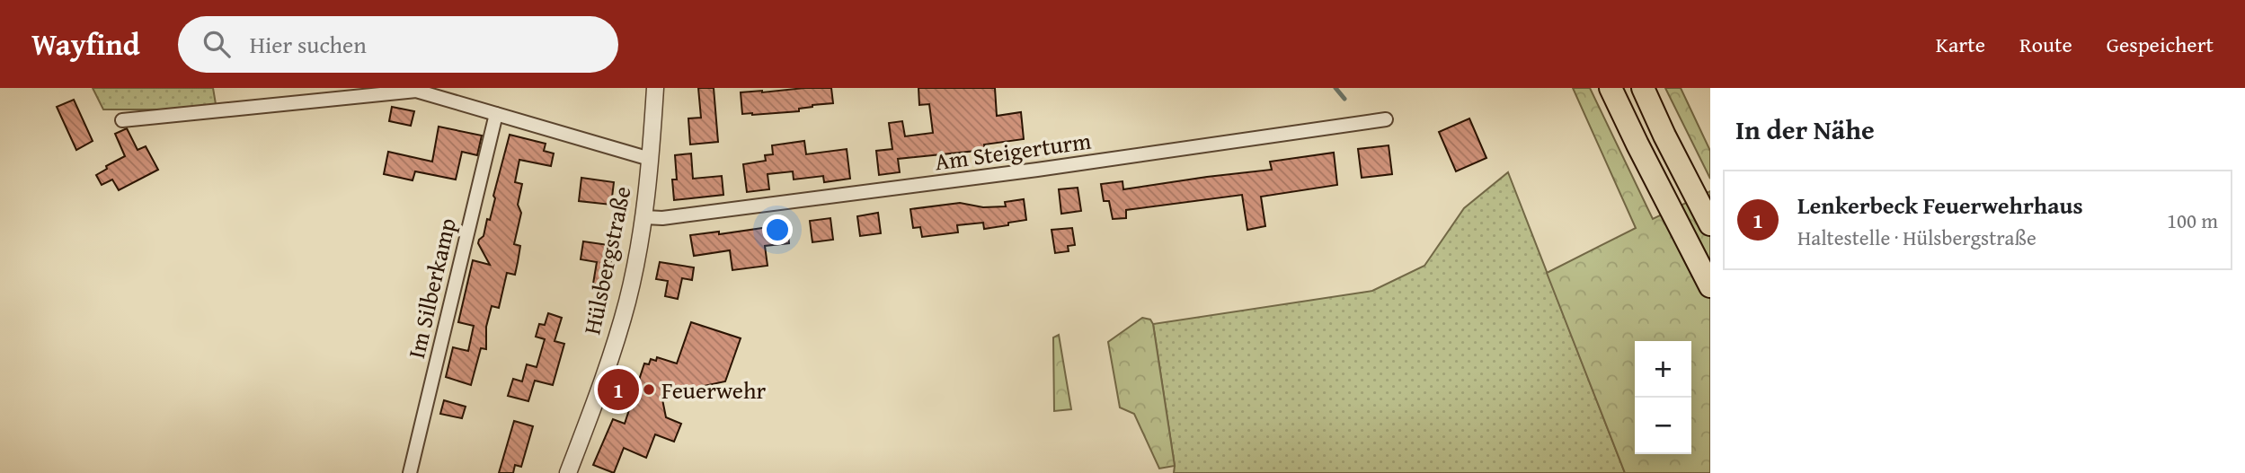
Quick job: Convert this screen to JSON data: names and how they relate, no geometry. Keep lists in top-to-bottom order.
{
  "streets": {
    "street": ["Am Steigerturm", "Hülsbergstraße", "Im Silberkamp"]
  },
  "crossings": [
    ["Am Steigerturm", "Hülsbergstraße"]
  ],
  "places": ["Feuerwehr"],
  "page": {
    "header": "Wayfind",
    "search": "Hier suchen",
    "nav": ["Karte", "Route", "Gespeichert"],
    "heading": "In der Nähe",
    "list": [
      {
        "mark": "1",
        "name": "Lenkerbeck Feuerwehrhaus",
        "note": "Haltestelle · Hülsbergstraße",
        "value": "100 m"
      }
    ],
    "map_buttons": ["+", "−"],
    "pins": "1"
  }
}
